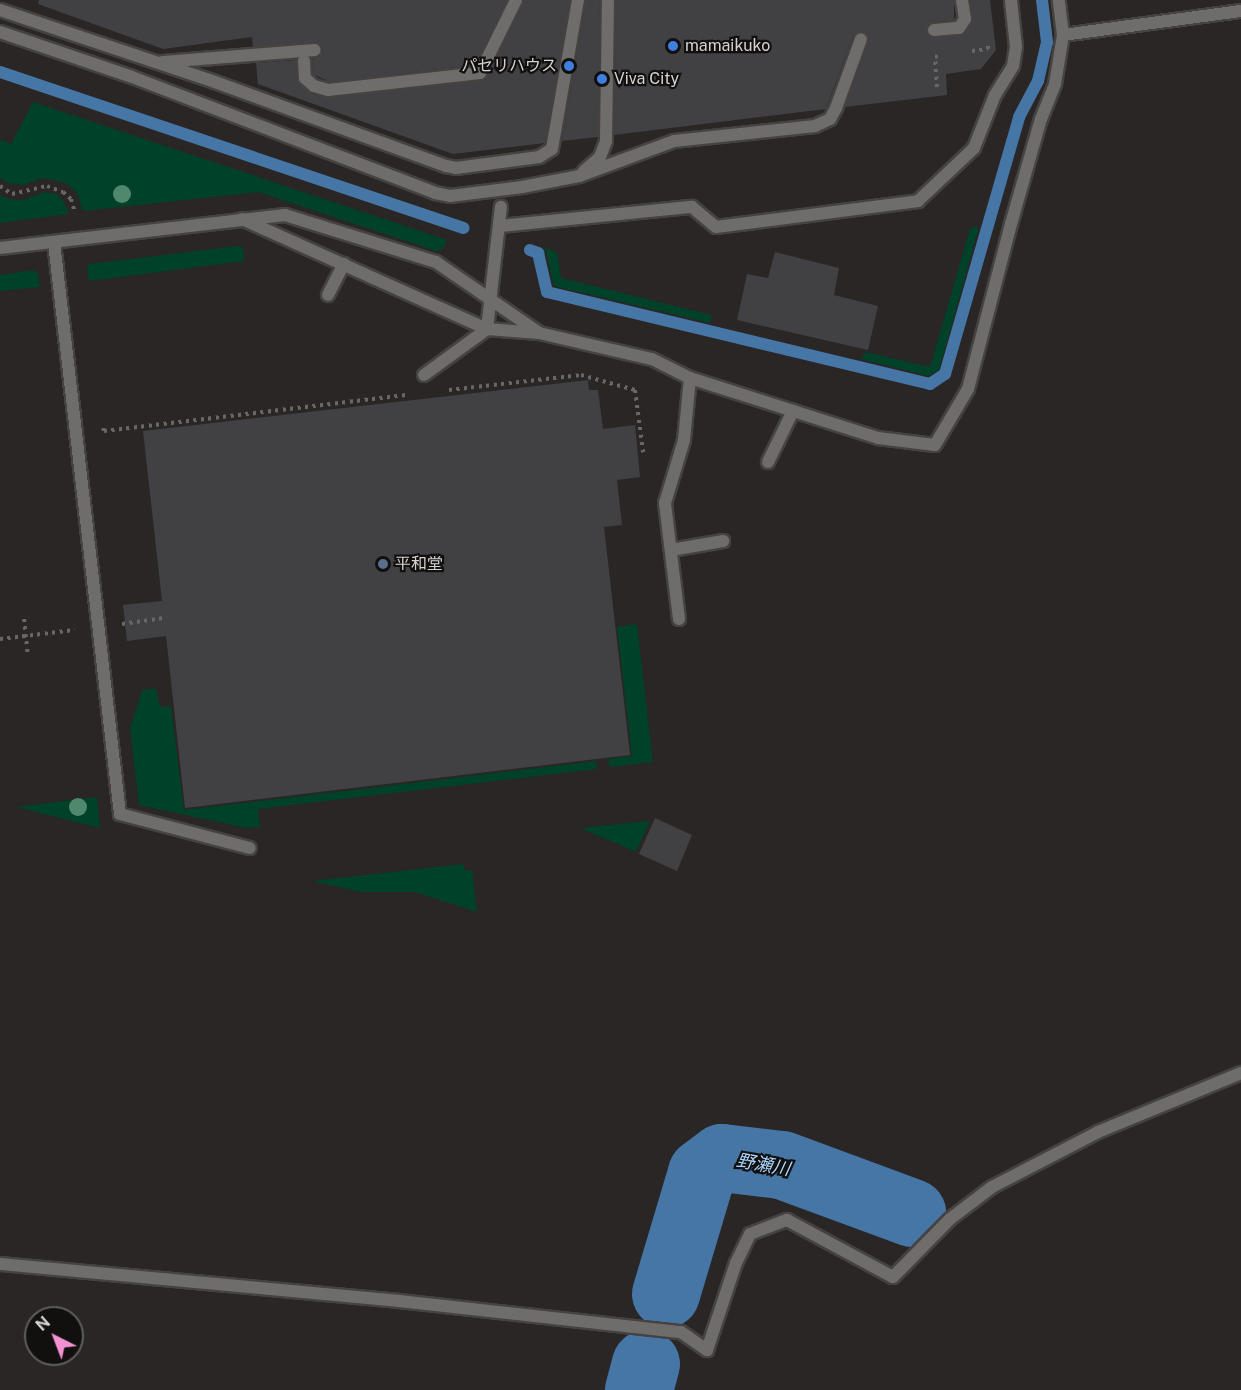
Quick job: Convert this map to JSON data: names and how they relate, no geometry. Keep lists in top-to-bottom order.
{
  "water": ["野瀬川"],
  "places": [
    "mamaikuko",
    "パセリハウス",
    "Viva City",
    "平和堂"
  ],
  "north": "top left"
}
